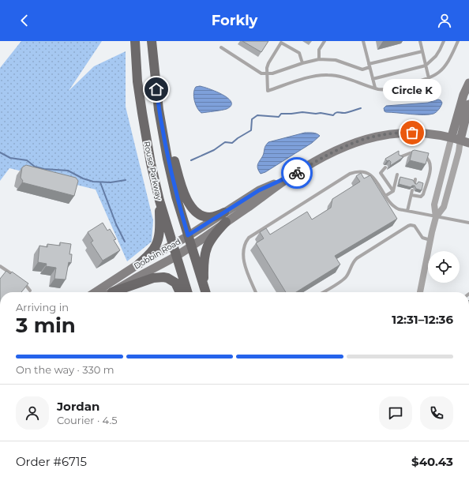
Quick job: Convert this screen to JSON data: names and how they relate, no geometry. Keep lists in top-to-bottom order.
{
  "streets": {
    "main road": ["Rouse Parkway"],
    "street": ["Dobbin Road"]
  },
  "crossings": [
    ["Rouse Parkway", "Dobbin Road"]
  ],
  "places": ["Circle K"],
  "page": {
    "header": "Forkly",
    "bubble": "Circle K",
    "heading": ["3 min", "Arriving in", "12:31–12:36"],
    "panel": [
      "Jordan",
      "Courier · 4.5",
      "Order #6715",
      "$40.43"
    ],
    "bar": "On the way · 330 m"
  }
}
